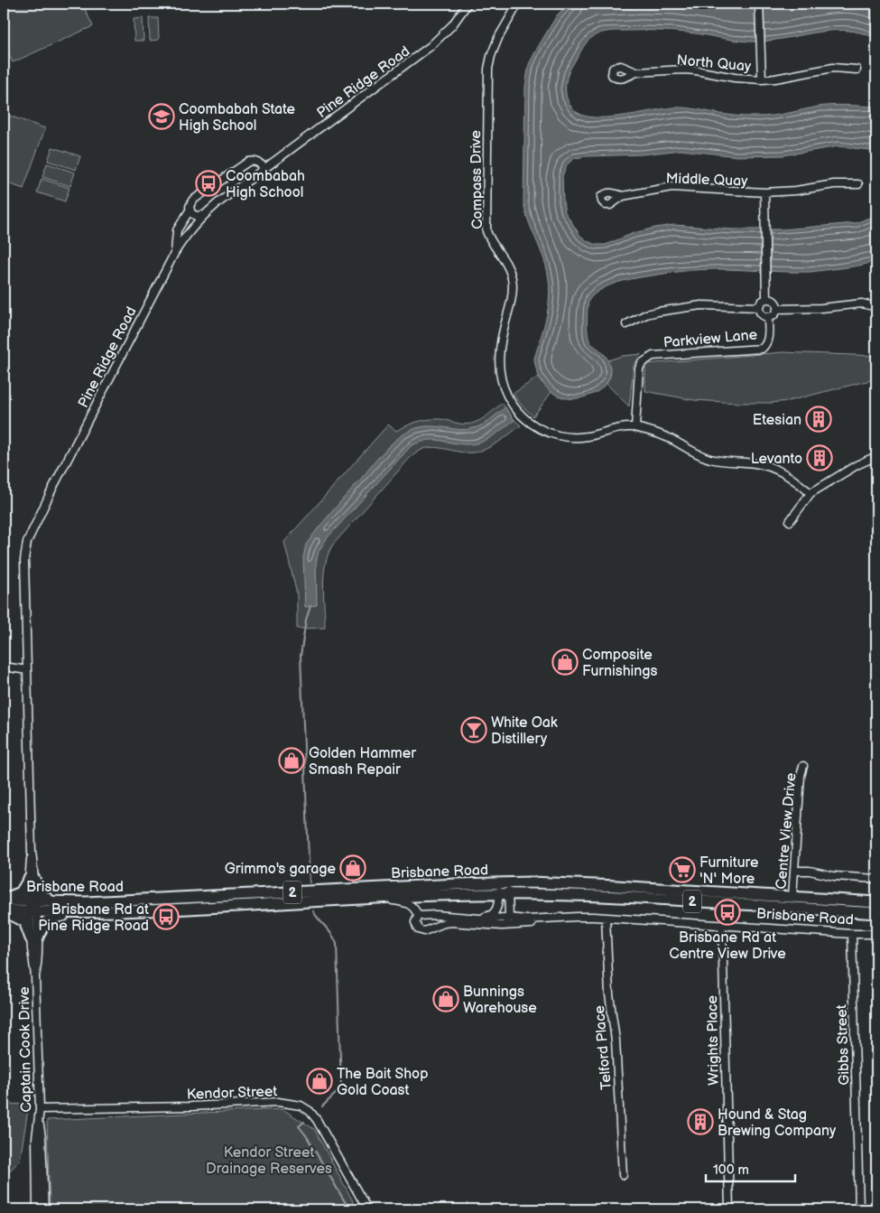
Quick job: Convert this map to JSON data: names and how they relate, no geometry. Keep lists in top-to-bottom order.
{
  "streets": {
    "highway": ["Brisbane Road", "2"],
    "street": [
      "North Quay",
      "Pine Ridge Road",
      "Middle Quay",
      "Compass Drive",
      "Parkview Lane",
      "Centre View Drive",
      "Wrights Place",
      "Gibbs Street",
      "Telford Place",
      "Captain Cook Drive",
      "Kendor Street"
    ]
  },
  "crossings": [
    ["Pine Ridge Road", "Brisbane Road"],
    ["Pine Ridge Road", "Captain Cook Drive"],
    ["Middle Quay", "Parkview Lane"],
    ["Compass Drive", "Parkview Lane"],
    ["Centre View Drive", "Brisbane Road"],
    ["Brisbane Road", "Wrights Place"],
    ["Brisbane Road", "Gibbs Street"],
    ["Brisbane Road", "Telford Place"],
    ["Brisbane Road", "Captain Cook Drive"],
    ["Captain Cook Drive", "Kendor Street"]
  ],
  "parks": ["Kendor Street Drainage Reserves"],
  "places": {
    "school or university": ["Coombabah State High School"],
    "bus stop": ["Coombabah High School", "Brisbane Rd at Centre View Drive", "Brisbane Rd at Pine Ridge Road"],
    "building": ["Etesian", "Levanto", "Hound & Stag Brewing Company"],
    "shop": [
      "Composite Furnishings",
      "Golden Hammer Smash Repair",
      "Grimmo's garage",
      "Bunnings Warehouse",
      "The Bait Shop Gold Coast"
    ],
    "bar": ["White Oak Distillery"],
    "supermarket": ["Furniture 'N' More"]
  },
  "scale_bar": "100 m"
}
